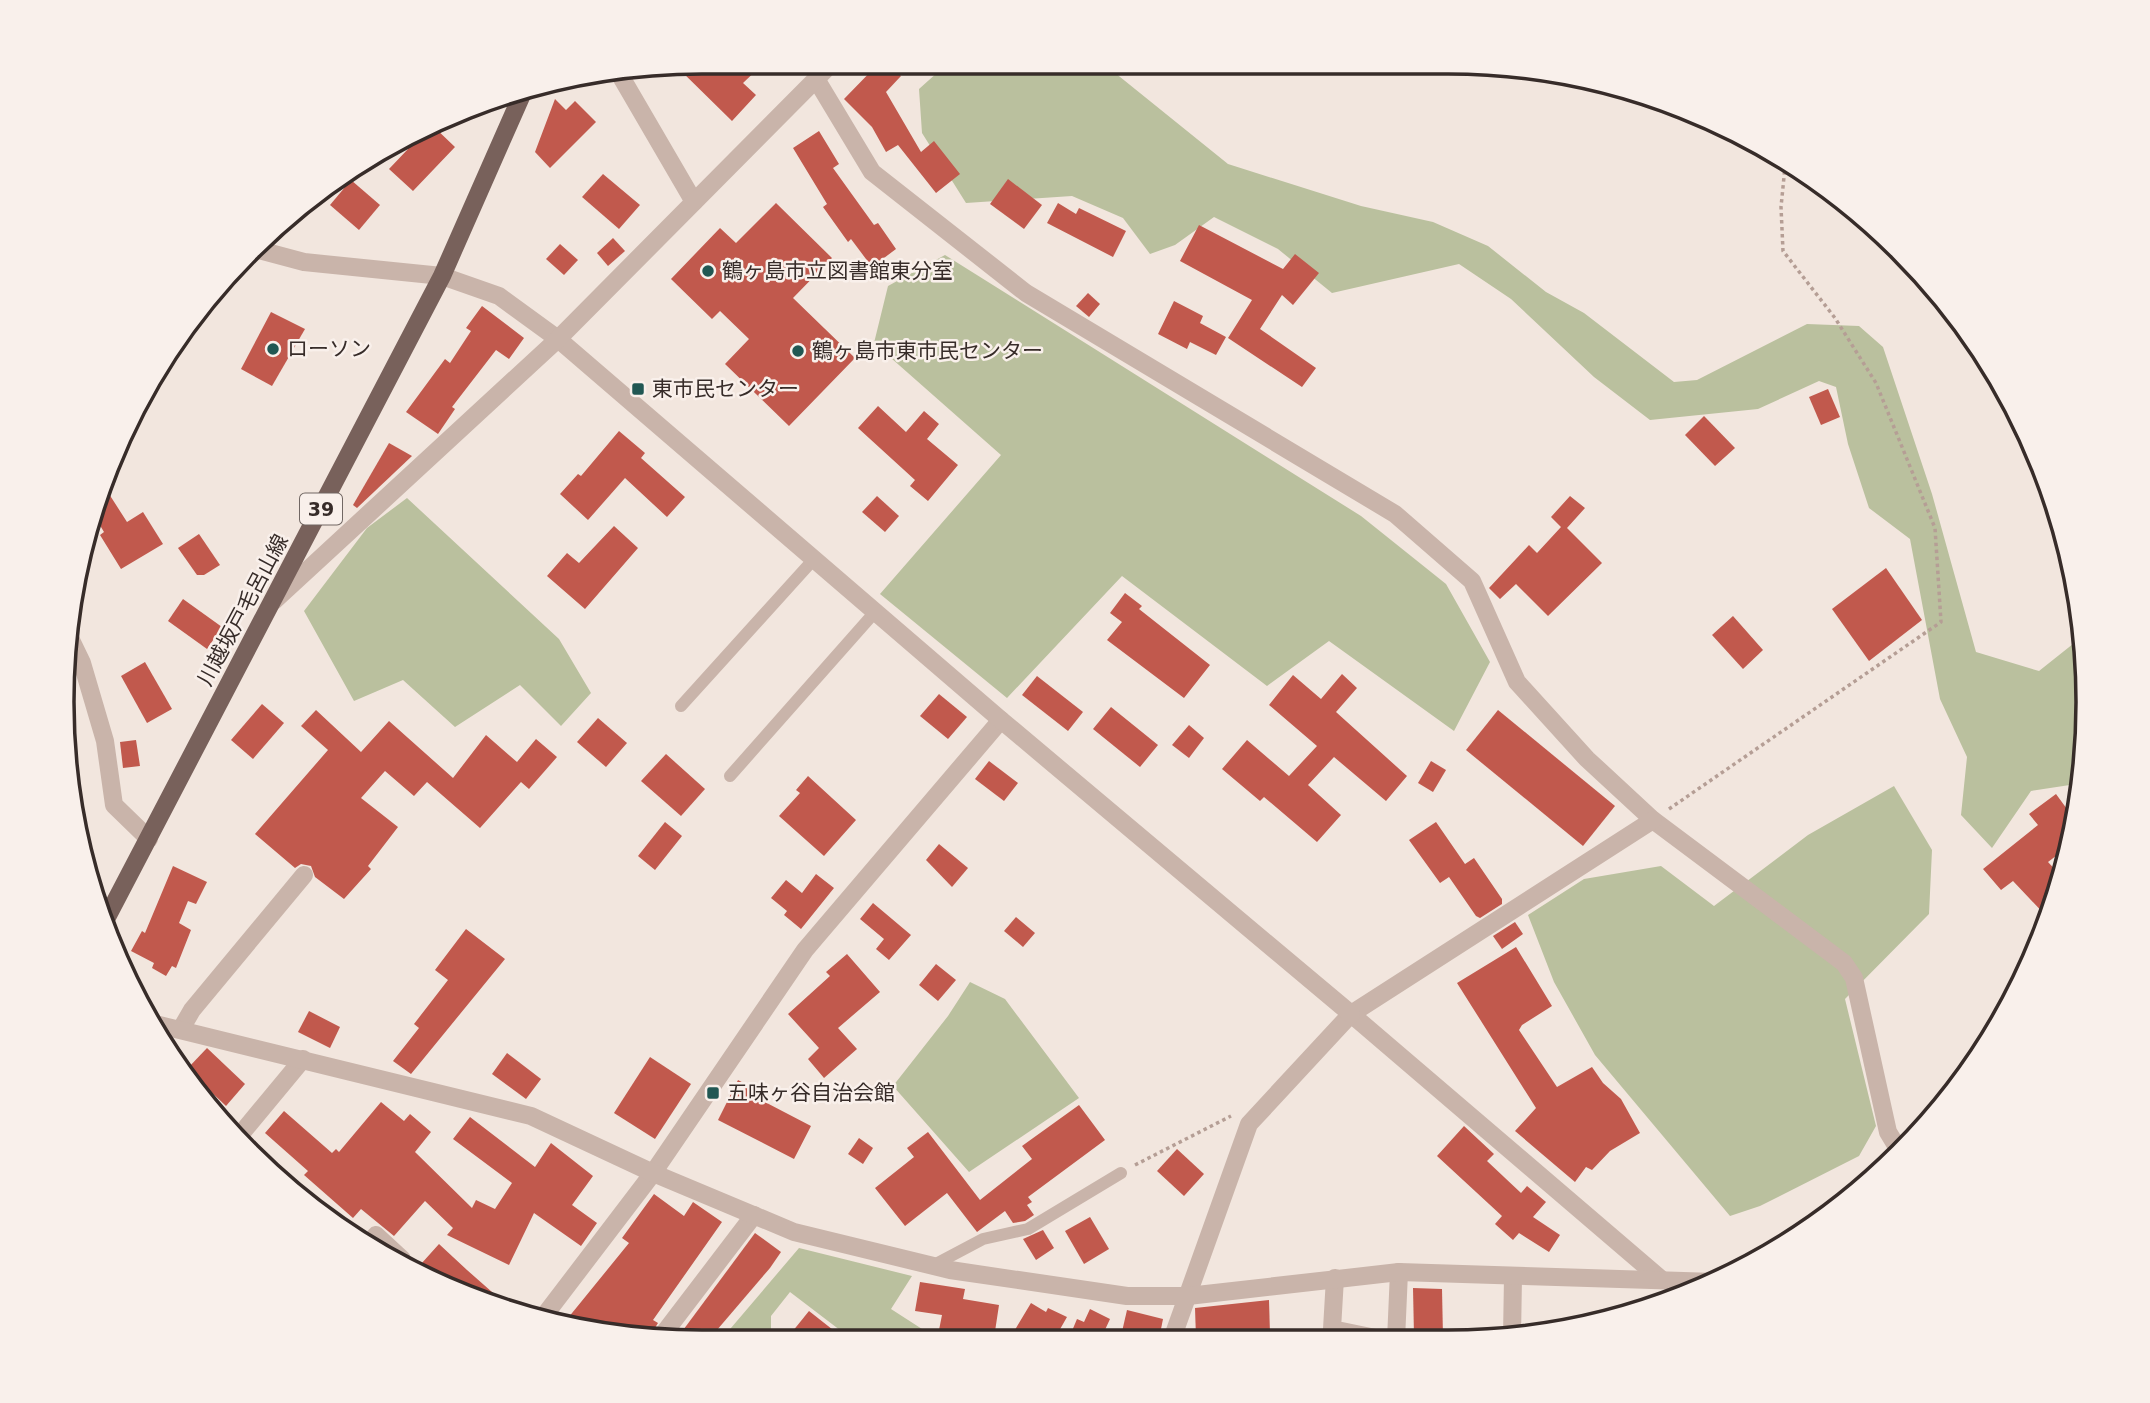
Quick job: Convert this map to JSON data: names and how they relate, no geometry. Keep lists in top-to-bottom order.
{
  "streets": {
    "main road": ["39", "川越坂戸毛呂山線"]
  },
  "places": {
    "other": ["鶴ヶ島市立図書館東分室", "ローソン", "鶴ヶ島市東市民センター"],
    "transit": ["東市民センター", "五味ヶ谷自治会館"]
  }
}
